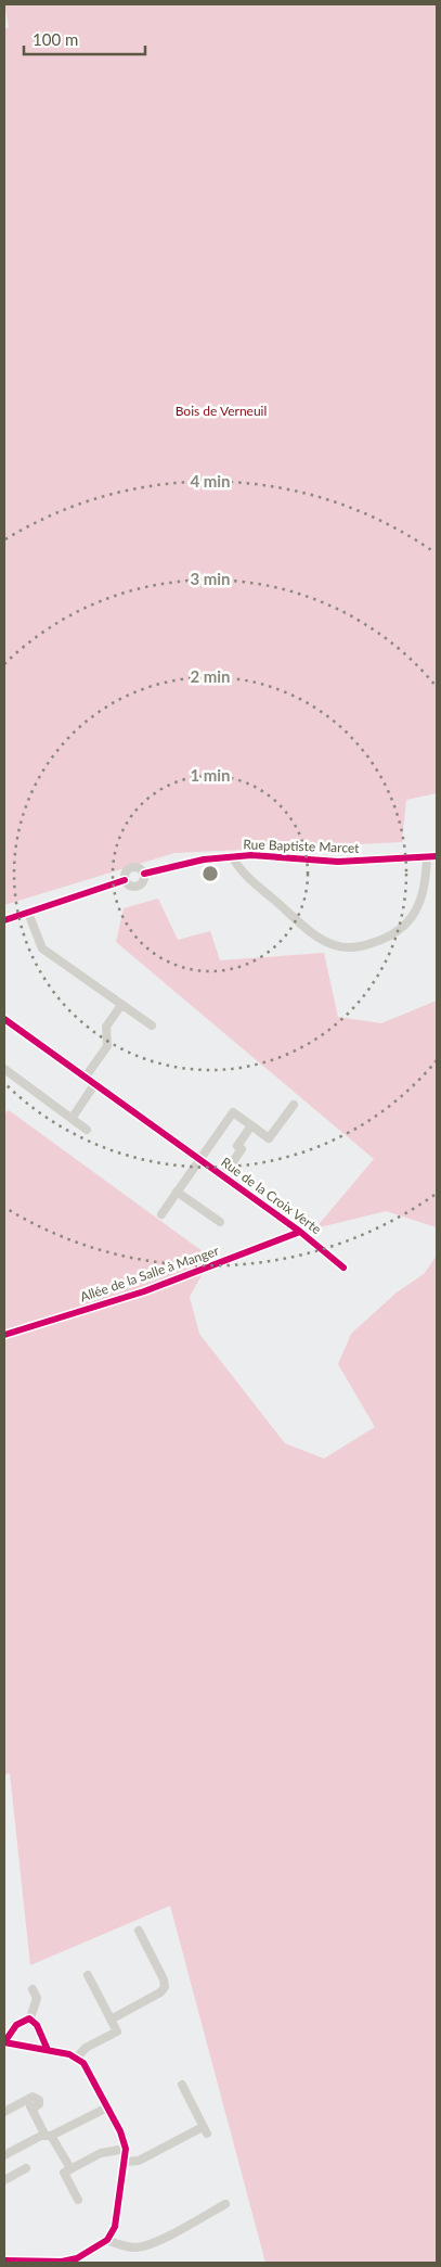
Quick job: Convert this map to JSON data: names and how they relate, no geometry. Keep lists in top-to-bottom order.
{
  "streets": {
    "street": ["Rue Baptiste Marcet", "Rue de la Croix Verte", "Allée de la Salle à Manger"]
  },
  "crossings": [
    ["Rue de la Croix Verte", "Allée de la Salle à Manger"]
  ],
  "parks": ["Bois de Verneuil"],
  "scale_bar": "100 m",
  "rings": [
    "4 min",
    "3 min",
    "2 min",
    "1 min"
  ]
}
